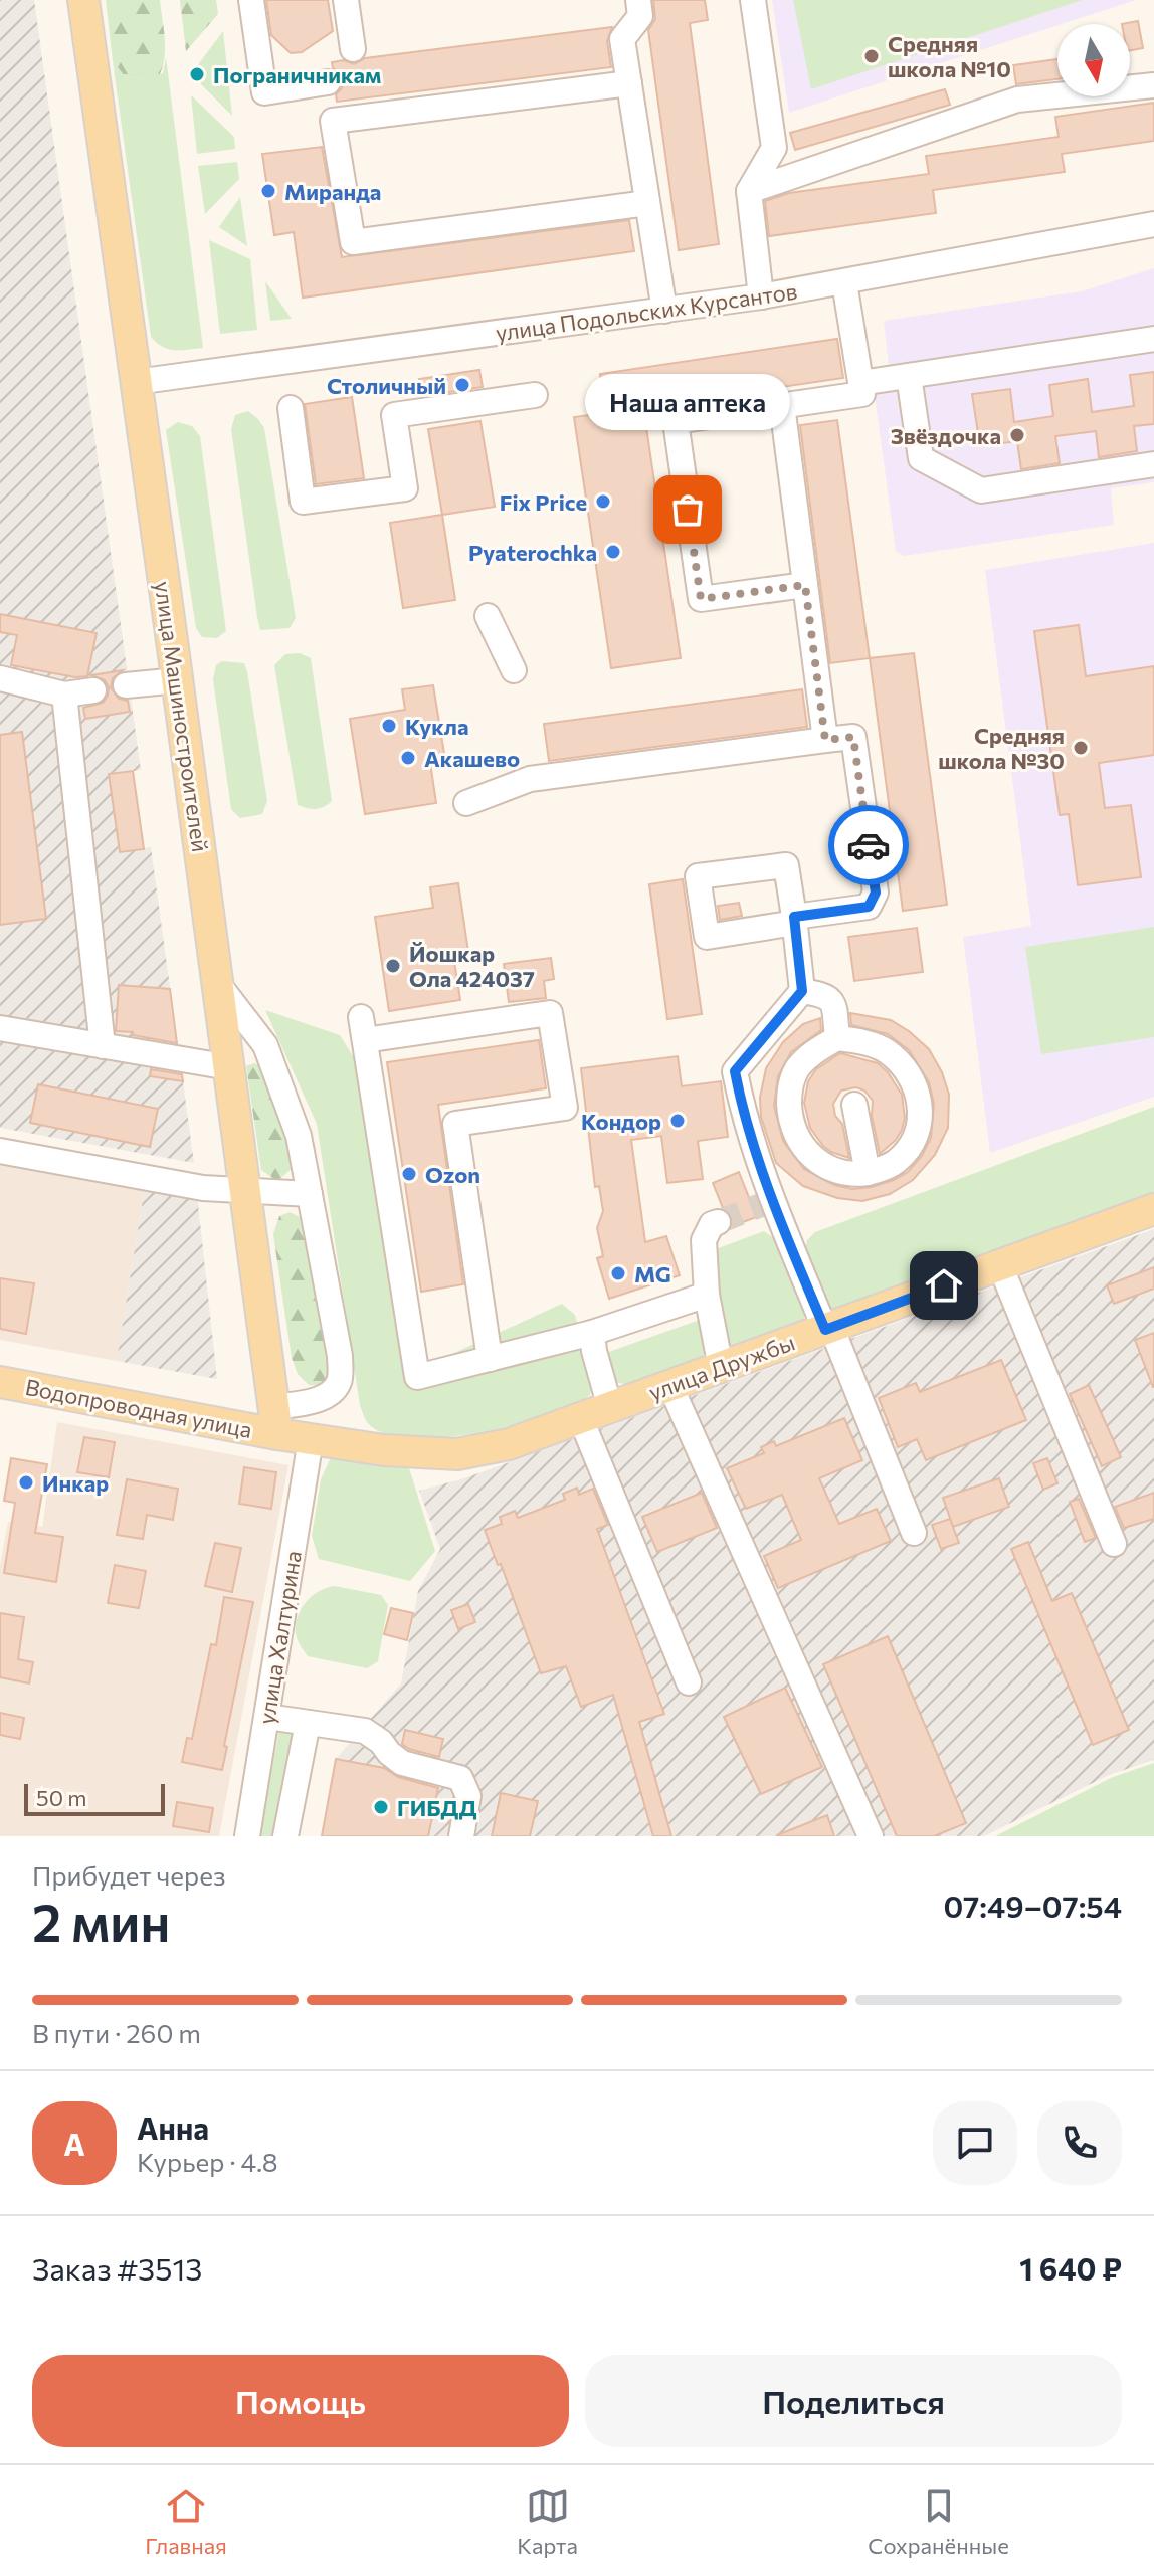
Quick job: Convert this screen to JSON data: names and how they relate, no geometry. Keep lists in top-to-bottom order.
{
  "streets": {
    "main road": ["улица Машиностроителей", "улица Дружбы", "Водопроводная улица"],
    "street": ["улица Подольских Курсантов", "улица Халтурина"]
  },
  "crossings": [
    ["улица Подольских Курсантов", "улица Машиностроителей"],
    ["улица Машиностроителей", "улица Дружбы"],
    ["улица Машиностроителей", "Водопроводная улица"],
    ["улица Дружбы", "Водопроводная улица"],
    ["улица Дружбы", "улица Халтурина"]
  ],
  "places": [
    "Средняя школа №10",
    "Пограничникам",
    "Миранда",
    "Столичный",
    "Звёздочка",
    "Fix Price",
    "Наша аптека",
    "Pyaterochka",
    "Кукла",
    "Средняя школа №30",
    "Акашево",
    "Йошкар Ола 424037",
    "Кондор",
    "Ozon",
    "MG",
    "Инкар",
    "ГИБДД"
  ],
  "scale_bar": "50 m",
  "north": "bottom",
  "page": {
    "bubble": "Наша аптека",
    "scale": "50 m",
    "heading": ["2 мин", "Прибудет через", "07:49–07:54"],
    "panel": [
      "Анна",
      "Курьер · 4.8",
      "Заказ #3513",
      "1 640 ₽"
    ],
    "bar": "В пути · 260 m",
    "round": "А",
    "buttons": ["Помощь", "Поделиться"],
    "tabs": ["Главная", "Карта", "Сохранённые"]
  }
}
